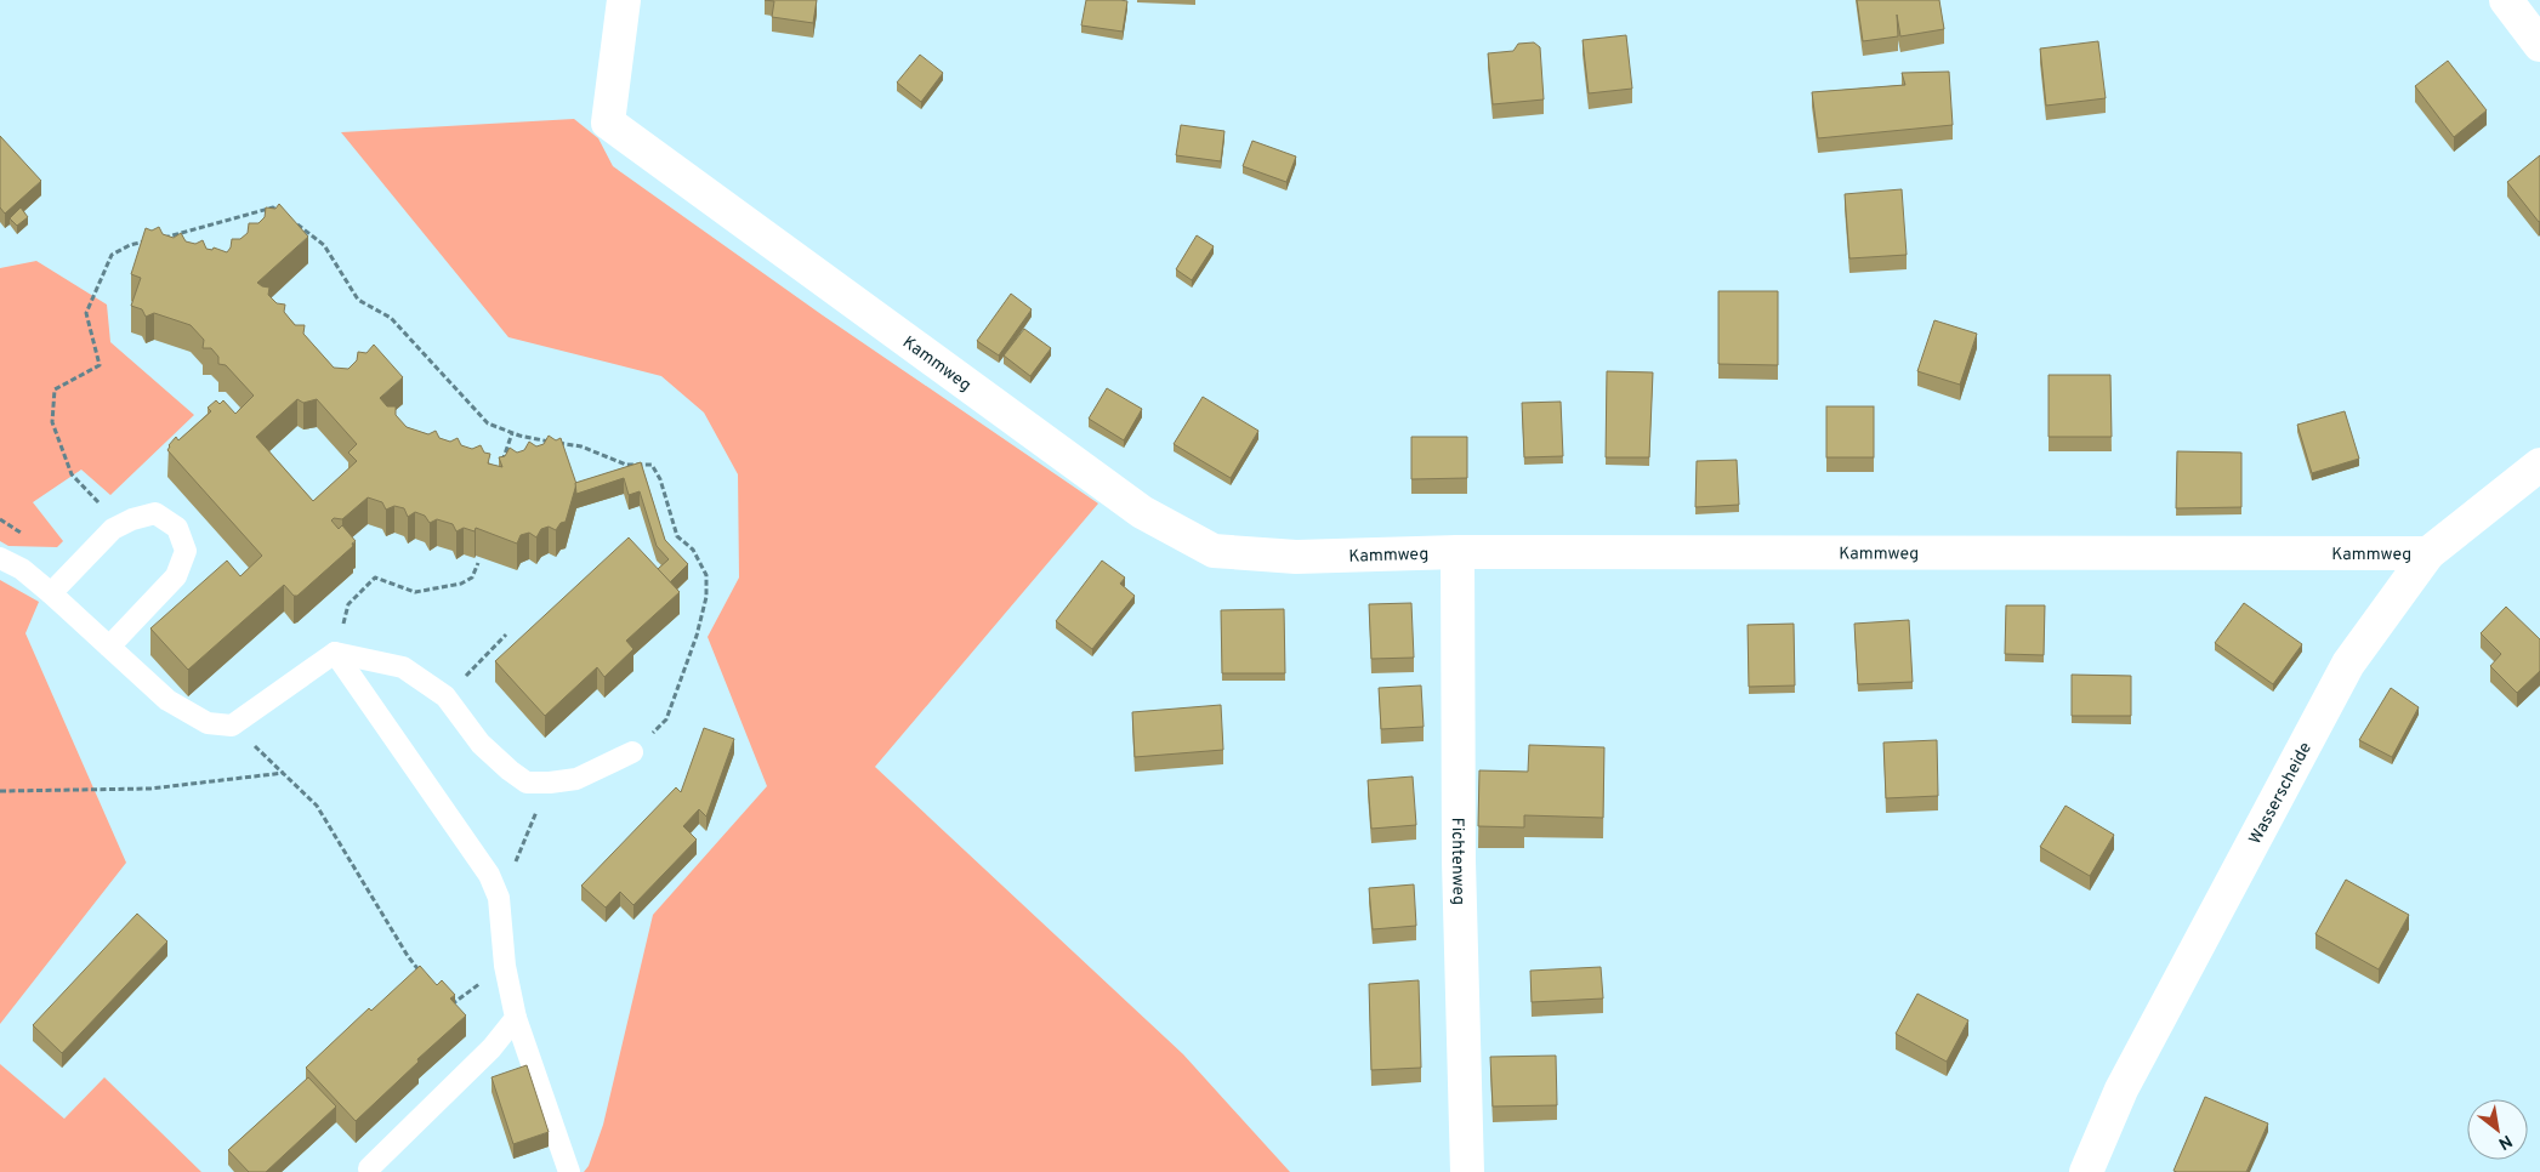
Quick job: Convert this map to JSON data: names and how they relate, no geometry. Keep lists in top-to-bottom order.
{
  "streets": {
    "street": ["Kammweg", "Wasserscheide", "Fichtenweg"]
  },
  "crossings": [
    ["Kammweg", "Wasserscheide"],
    ["Kammweg", "Fichtenweg"]
  ],
  "north": "bottom right"
}
